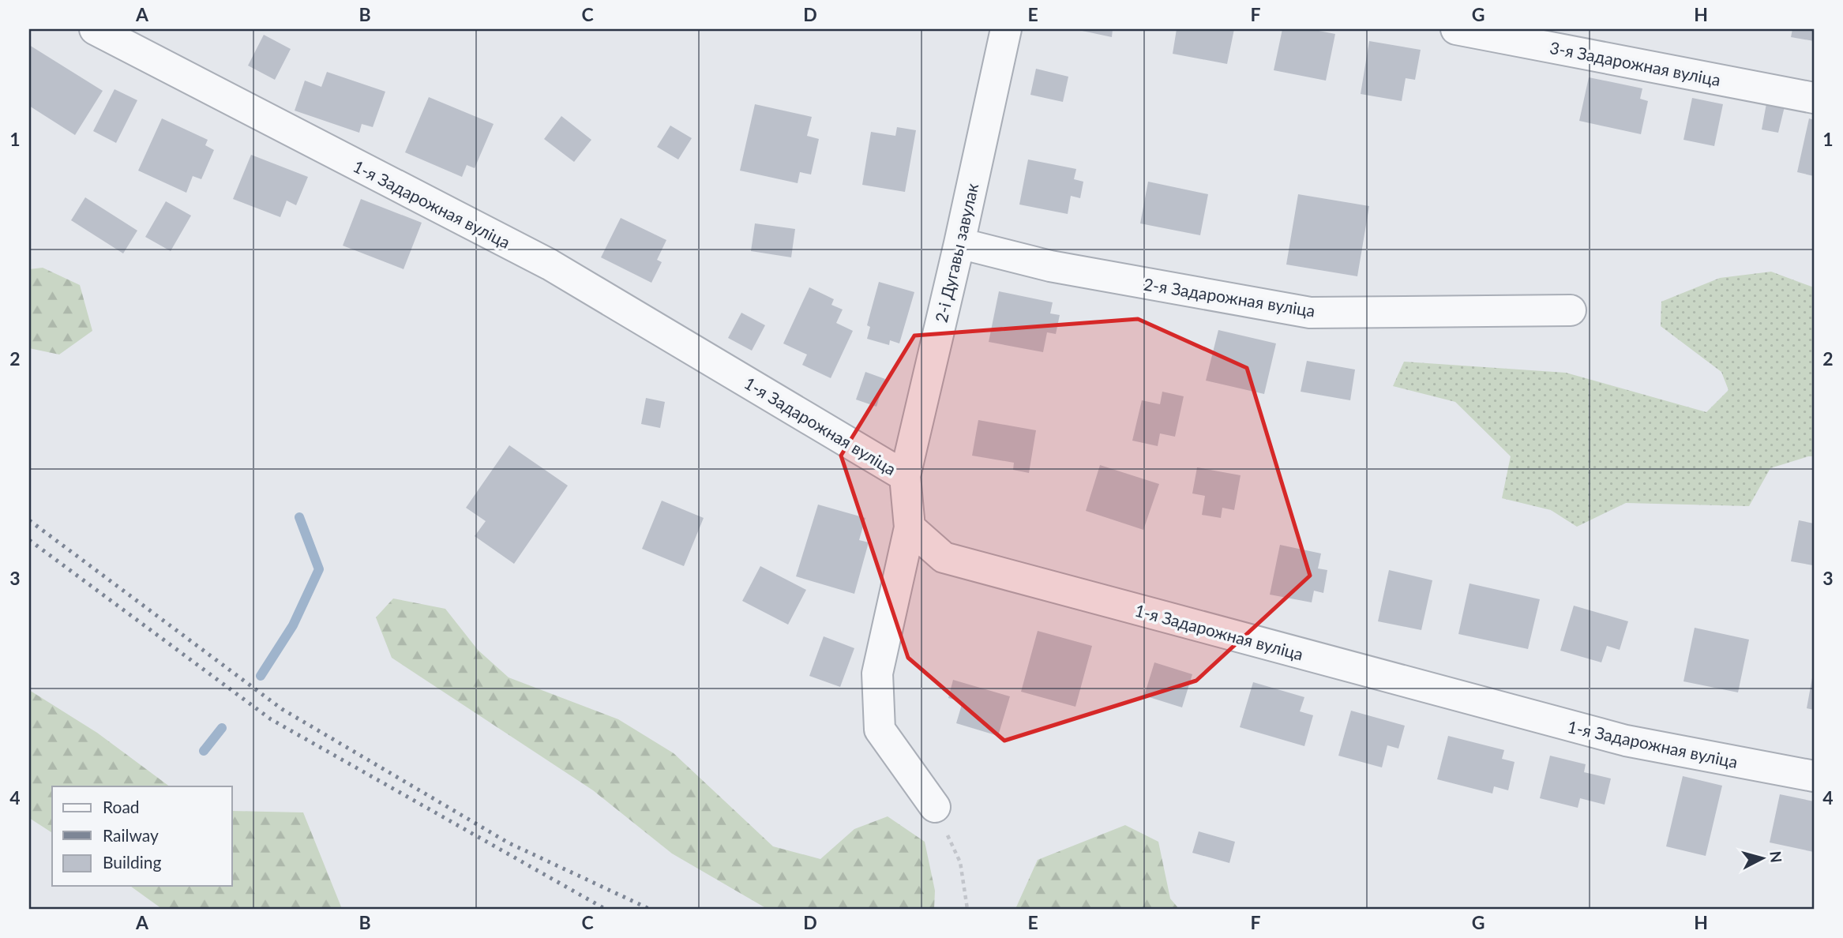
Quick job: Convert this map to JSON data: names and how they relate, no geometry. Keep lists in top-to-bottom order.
{
  "streets": {
    "street": [
      "3-я Задарожная вуліца",
      "1-я Задарожная вуліца",
      "2-і Дугавы завулак",
      "2-я Задарожная вуліца"
    ]
  },
  "crossings": [
    ["1-я Задарожная вуліца", "2-і Дугавы завулак"],
    ["2-і Дугавы завулак", "2-я Задарожная вуліца"]
  ],
  "legend": ["Road", "Railway", "Building"],
  "north": "right",
  "grid": {
    "columns": [
      "A",
      "B",
      "C",
      "D",
      "E",
      "F",
      "G",
      "H"
    ],
    "rows": [
      "1",
      "2",
      "3",
      "4"
    ]
  }
}
